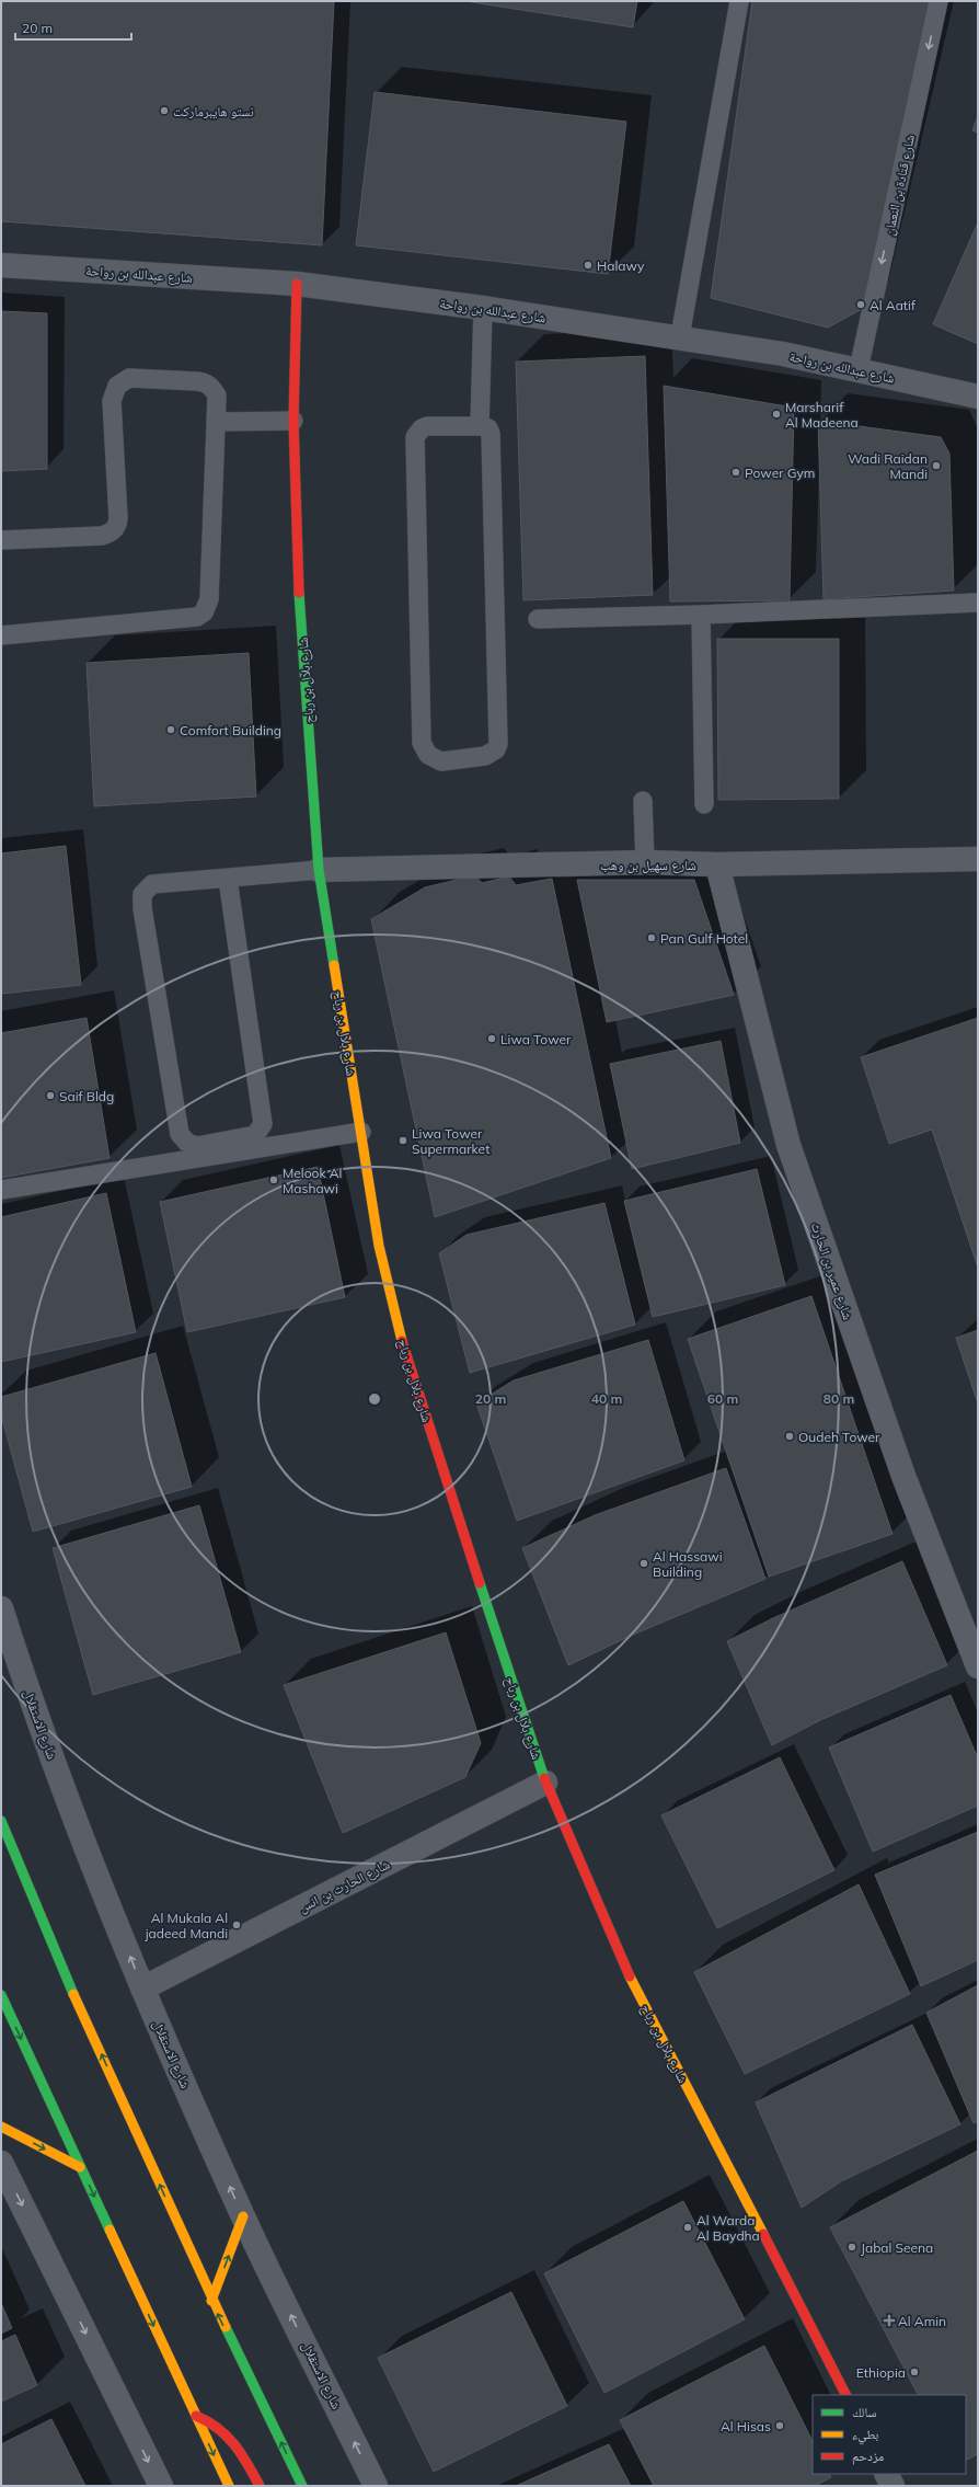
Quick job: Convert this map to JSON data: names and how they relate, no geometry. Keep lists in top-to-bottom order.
{
  "streets": {
    "street": [
      "شارع عبدالله بن رواحة",
      "شارع بلال بن رباح",
      "شارع سهيل بن وهب",
      "شارع عمير بن الحارث",
      "شارع الاستقلال",
      "شارع الحارث بن انس"
    ],
    "lane": ["شارع قتادة بن النعمان"]
  },
  "crossings": [
    ["شارع قتادة بن النعمان", "شارع عبدالله بن رواحة"],
    ["شارع عبدالله بن رواحة", "شارع بلال بن رباح"],
    ["شارع بلال بن رباح", "شارع سهيل بن وهب"],
    ["شارع بلال بن رباح", "شارع الحارث بن انس"],
    ["شارع سهيل بن وهب", "شارع عمير بن الحارث"],
    ["شارع الاستقلال", "شارع الحارث بن انس"]
  ],
  "one_way": ["شارع قتادة بن النعمان"],
  "places": {
    "other": [
      "نستو هايبرماركت",
      "Halawy",
      "Al Aatif",
      "Marsharif Al Madeena",
      "Wadi Raidan Mandi",
      "Power Gym",
      "Comfort Building",
      "Pan Gulf Hotel",
      "Liwa Tower",
      "Saif Bldg",
      "Liwa Tower Supermarket",
      "Melook Al Mashawi",
      "Oudeh Tower",
      "Al Hassawi Building",
      "Al Mukala Al jadeed Mandi",
      "Al Warda Al Baydha",
      "Jabal Seena",
      "Ethiopia",
      "Al Hisas"
    ],
    "health": ["Al Amin"]
  },
  "legend": ["سالك", "بطيء", "مزدحم"],
  "scale_bar": "20 m",
  "rings": [
    "20 m",
    "40 m",
    "60 m",
    "80 m"
  ]
}
